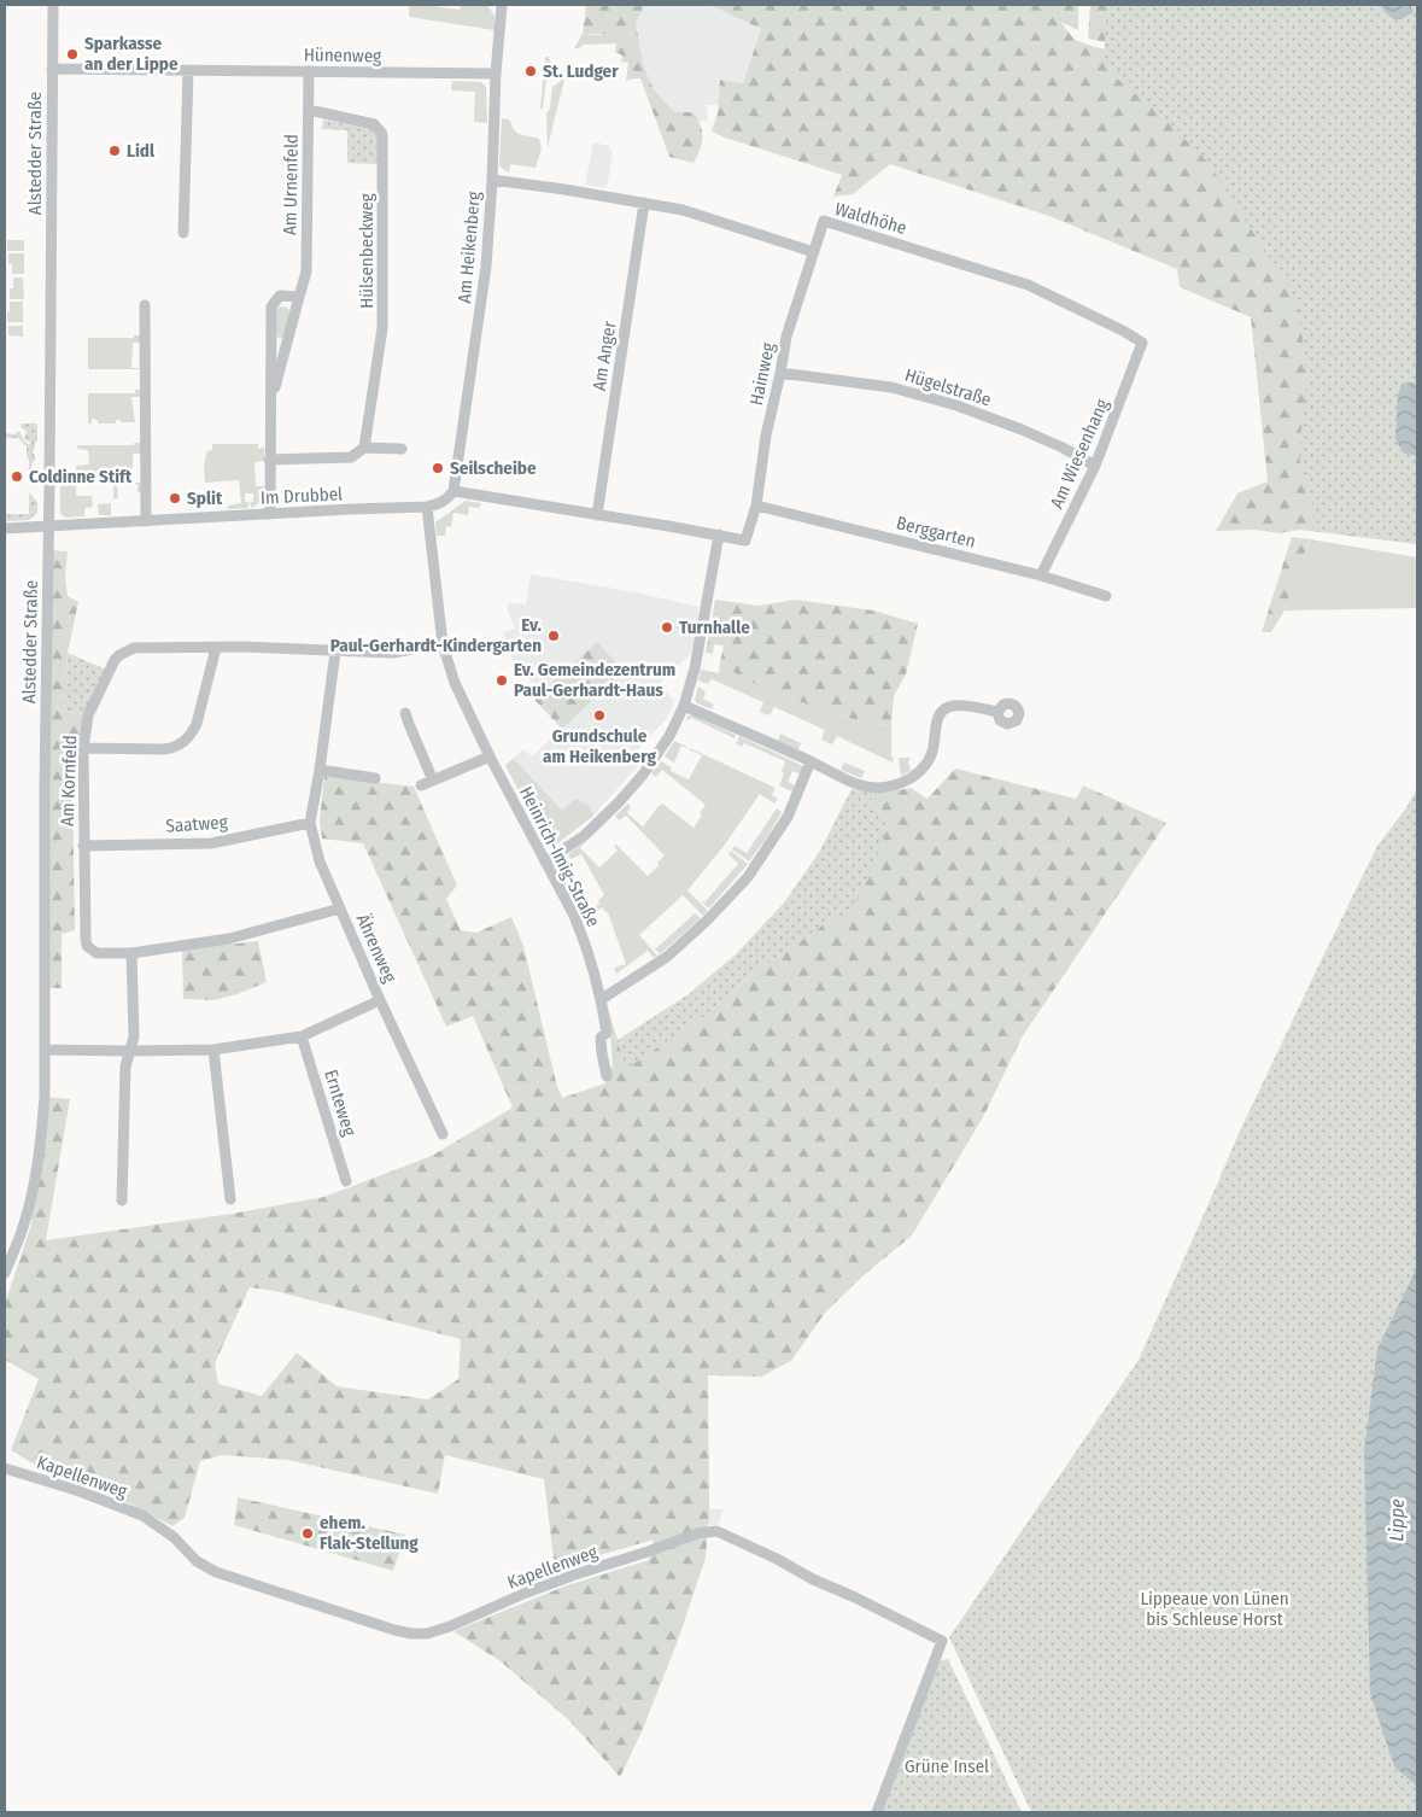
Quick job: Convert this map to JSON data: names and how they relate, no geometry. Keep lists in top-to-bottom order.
{
  "streets": {
    "street": [
      "Hünenweg",
      "Alstedder Straße",
      "Am Urnenfeld",
      "Waldhöhe",
      "Am Heikenberg",
      "Hülsenbeckweg",
      "Am Anger",
      "Hainweg",
      "Hügelstraße",
      "Am Wiesenhang",
      "Im Drubbel",
      "Berggarten",
      "Am Kornfeld",
      "Saatweg",
      "Heinrich-Imig-Straße",
      "Ährenweg",
      "Ernteweg",
      "Kapellenweg"
    ]
  },
  "crossings": [
    ["Hünenweg", "Alstedder Straße"],
    ["Hünenweg", "Am Urnenfeld"],
    ["Hünenweg", "Am Heikenberg"],
    ["Alstedder Straße", "Im Drubbel"],
    ["Am Urnenfeld", "Hülsenbeckweg"],
    ["Am Urnenfeld", "Im Drubbel"],
    ["Waldhöhe", "Hainweg"],
    ["Waldhöhe", "Am Wiesenhang"],
    ["Am Heikenberg", "Im Drubbel"],
    ["Hainweg", "Hügelstraße"],
    ["Hainweg", "Berggarten"],
    ["Hügelstraße", "Am Wiesenhang"],
    ["Am Wiesenhang", "Berggarten"],
    ["Im Drubbel", "Heinrich-Imig-Straße"],
    ["Am Kornfeld", "Saatweg"],
    ["Am Kornfeld", "Heinrich-Imig-Straße"],
    ["Am Kornfeld", "Ährenweg"],
    ["Saatweg", "Ährenweg"]
  ],
  "water": ["Lippe"],
  "parks": ["Lippeaue von Lünen bis Schleuse Horst", "Grüne Insel"],
  "places": [
    "Sparkasse an der Lippe",
    "St. Ludger",
    "Lidl",
    "Seilscheibe",
    "Coldinne Stift",
    "Split",
    "Turnhalle",
    "Ev. Paul-Gerhardt-Kindergarten",
    "Ev. Gemeindezentrum Paul-Gerhardt-Haus",
    "Grundschule am Heikenberg",
    "ehem. Flak-Stellung"
  ]
}
